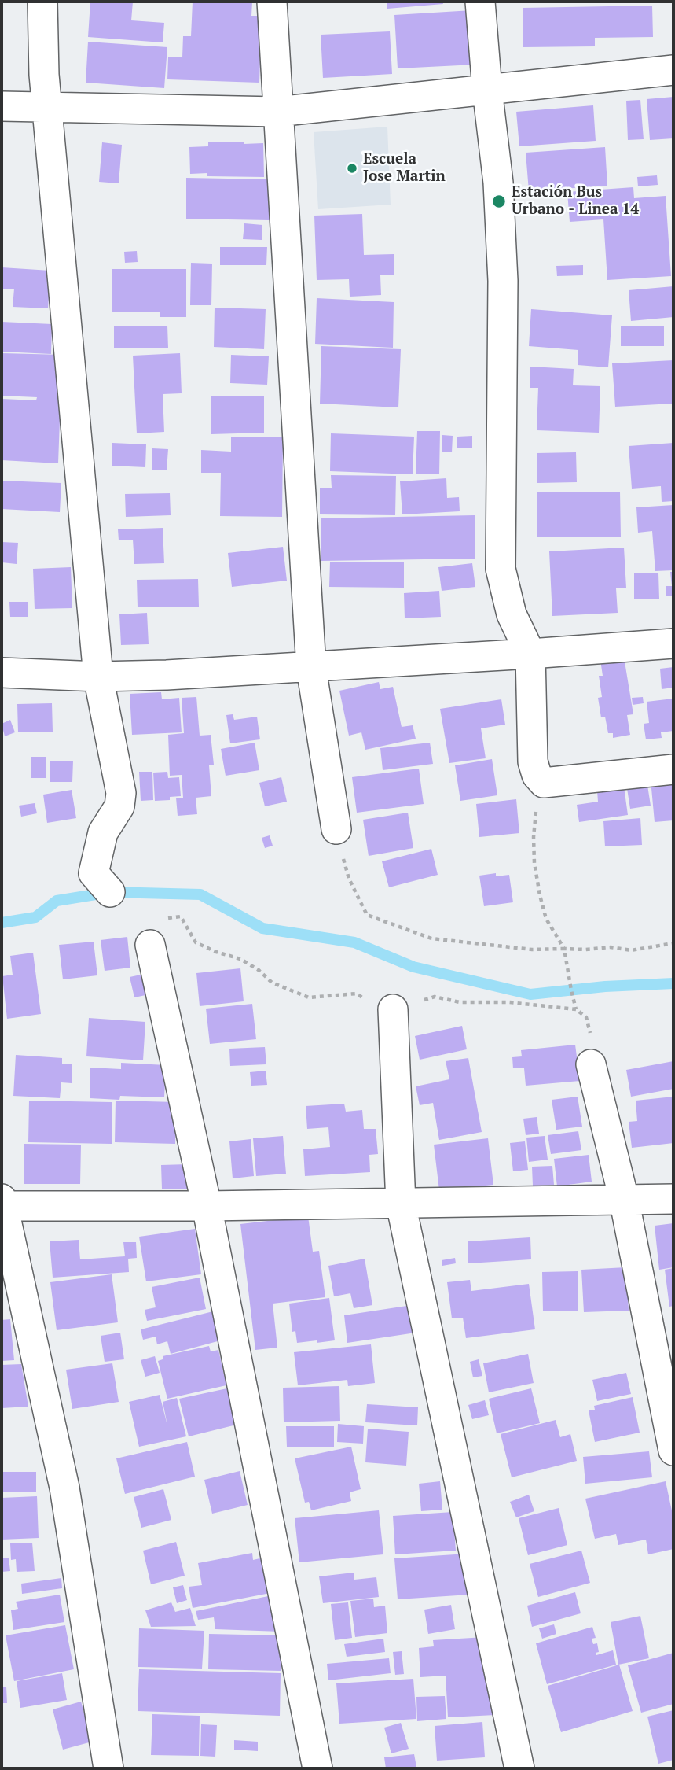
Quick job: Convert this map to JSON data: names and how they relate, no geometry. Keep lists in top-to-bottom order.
{
  "places": ["Escuela Jose Martin", "Estación Bus Urbano - Linea 14"]
}
